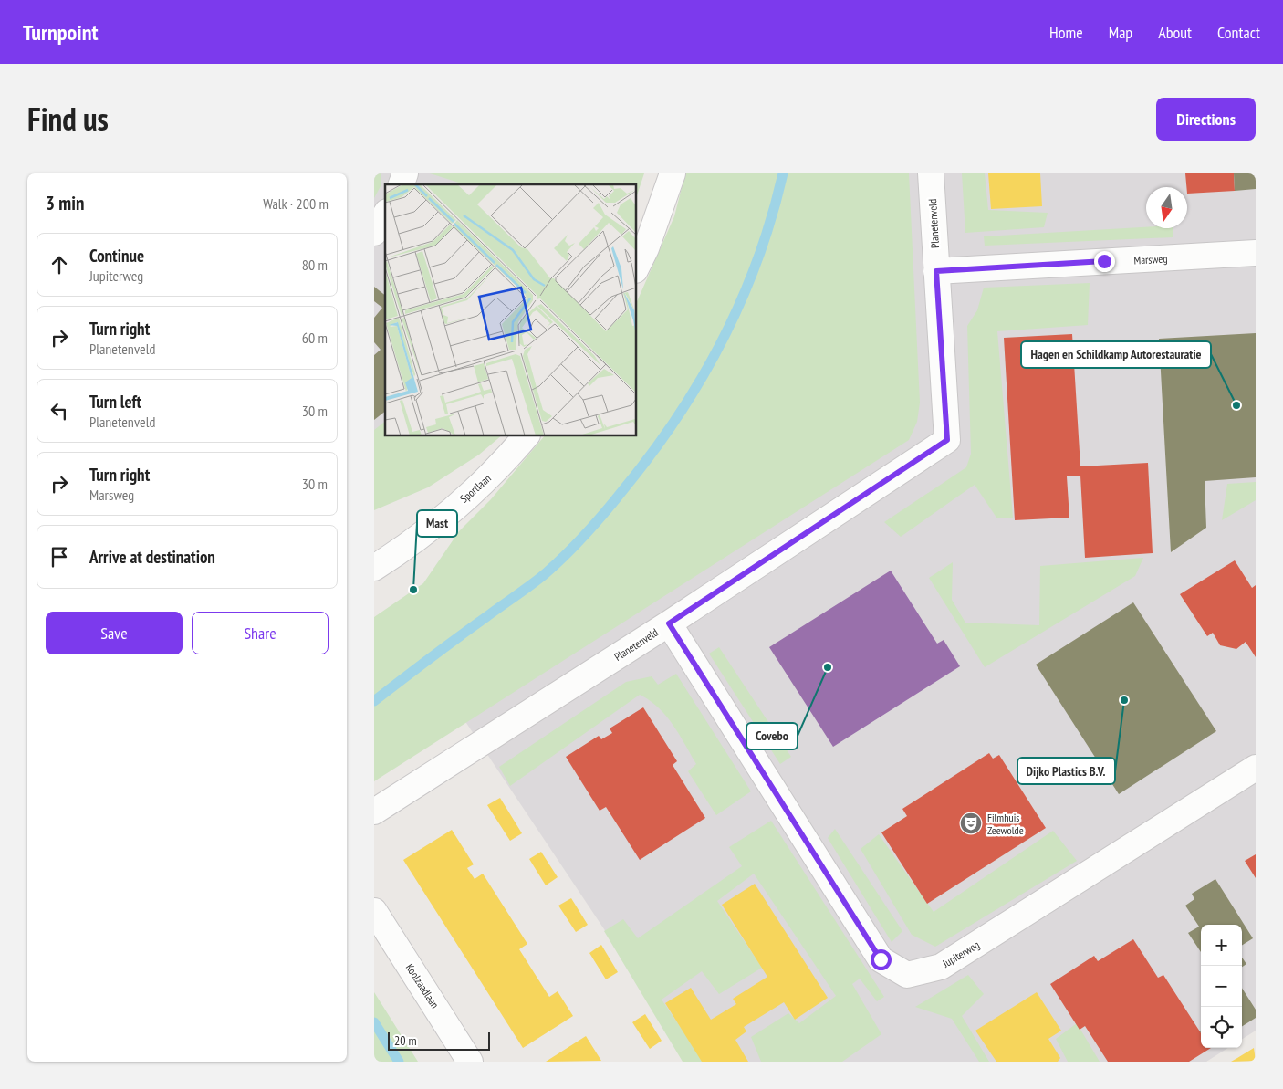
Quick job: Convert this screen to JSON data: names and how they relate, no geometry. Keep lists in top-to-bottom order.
{
  "streets": {
    "street": [
      "Planetenveld",
      "Marsweg",
      "Sportlaan",
      "Jupiterweg",
      "Koolzaadlaan"
    ]
  },
  "crossings": [
    ["Planetenveld", "Marsweg"],
    ["Planetenveld", "Jupiterweg"]
  ],
  "places": {
    "other": [
      "Hagen en Schildkamp Autorestauratie",
      "Mast",
      "Covebo",
      "Dijko Plastics B.V."
    ],
    "theatre": ["Filmhuis Zeewolde"]
  },
  "scale_bar": "20 m",
  "north": "bottom",
  "page": {
    "header": "Turnpoint",
    "nav": [
      "Home",
      "Map",
      "About",
      "Contact"
    ],
    "title": "Find us",
    "buttons": [
      "Directions",
      ["Save", "Share"]
    ],
    "heading": ["3 min", "Walk · 200 m"],
    "list": [
      ["Continue", "Jupiterweg", "80 m"],
      ["Turn right", "Planetenveld", "60 m"],
      ["Turn left", "Planetenveld", "30 m"],
      ["Turn right", "Marsweg", "30 m"],
      "Arrive at destination"
    ],
    "map_buttons": ["+", "−"],
    "scale": "20 m"
  }
}
